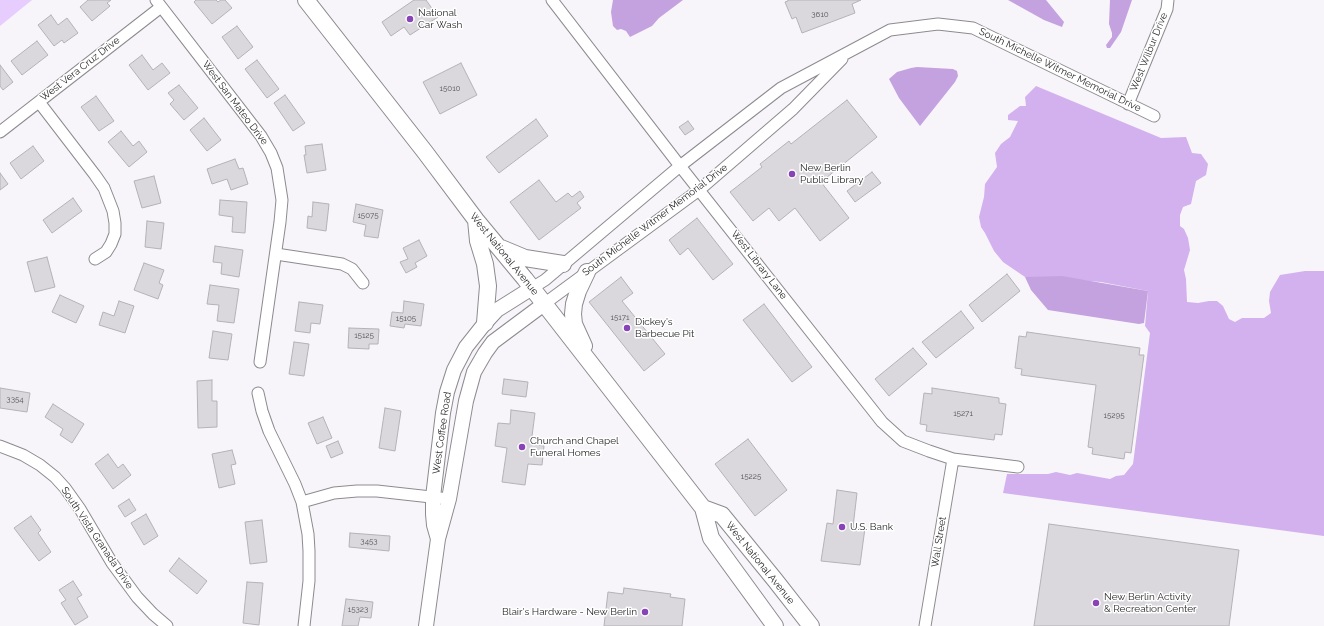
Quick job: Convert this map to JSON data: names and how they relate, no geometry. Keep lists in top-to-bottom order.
{
  "streets": {
    "main road": ["West National Avenue"],
    "street": [
      "West Wilbur Drive",
      "West Vera Cruz Drive",
      "South Michelle Witmer Memorial Drive",
      "West San Mateo Drive",
      "West Library Lane",
      "West Coffee Road",
      "South Vista Granada Drive",
      "Wall Street"
    ]
  },
  "crossings": [
    ["West Wilbur Drive", "South Michelle Witmer Memorial Drive"],
    ["West Vera Cruz Drive", "West San Mateo Drive"],
    ["South Michelle Witmer Memorial Drive", "West National Avenue"],
    ["South Michelle Witmer Memorial Drive", "West Library Lane"],
    ["South Michelle Witmer Memorial Drive", "West Coffee Road"],
    ["West National Avenue", "West Coffee Road"],
    ["West Library Lane", "Wall Street"]
  ],
  "places": [
    "National Car Wash",
    "New Berlin Public Library",
    "Dickey's Barbecue Pit",
    "Church and Chapel Funeral Homes",
    "U.S. Bank",
    "New Berlin Activity & Recreation Center",
    "Blair's Hardware - New Berlin"
  ],
  "house_numbers": [
    "3610",
    "15010",
    "15075",
    "15171",
    "15105",
    "15125",
    "3354",
    "15271",
    "15295",
    "15225",
    "3453",
    "15323"
  ]
}
